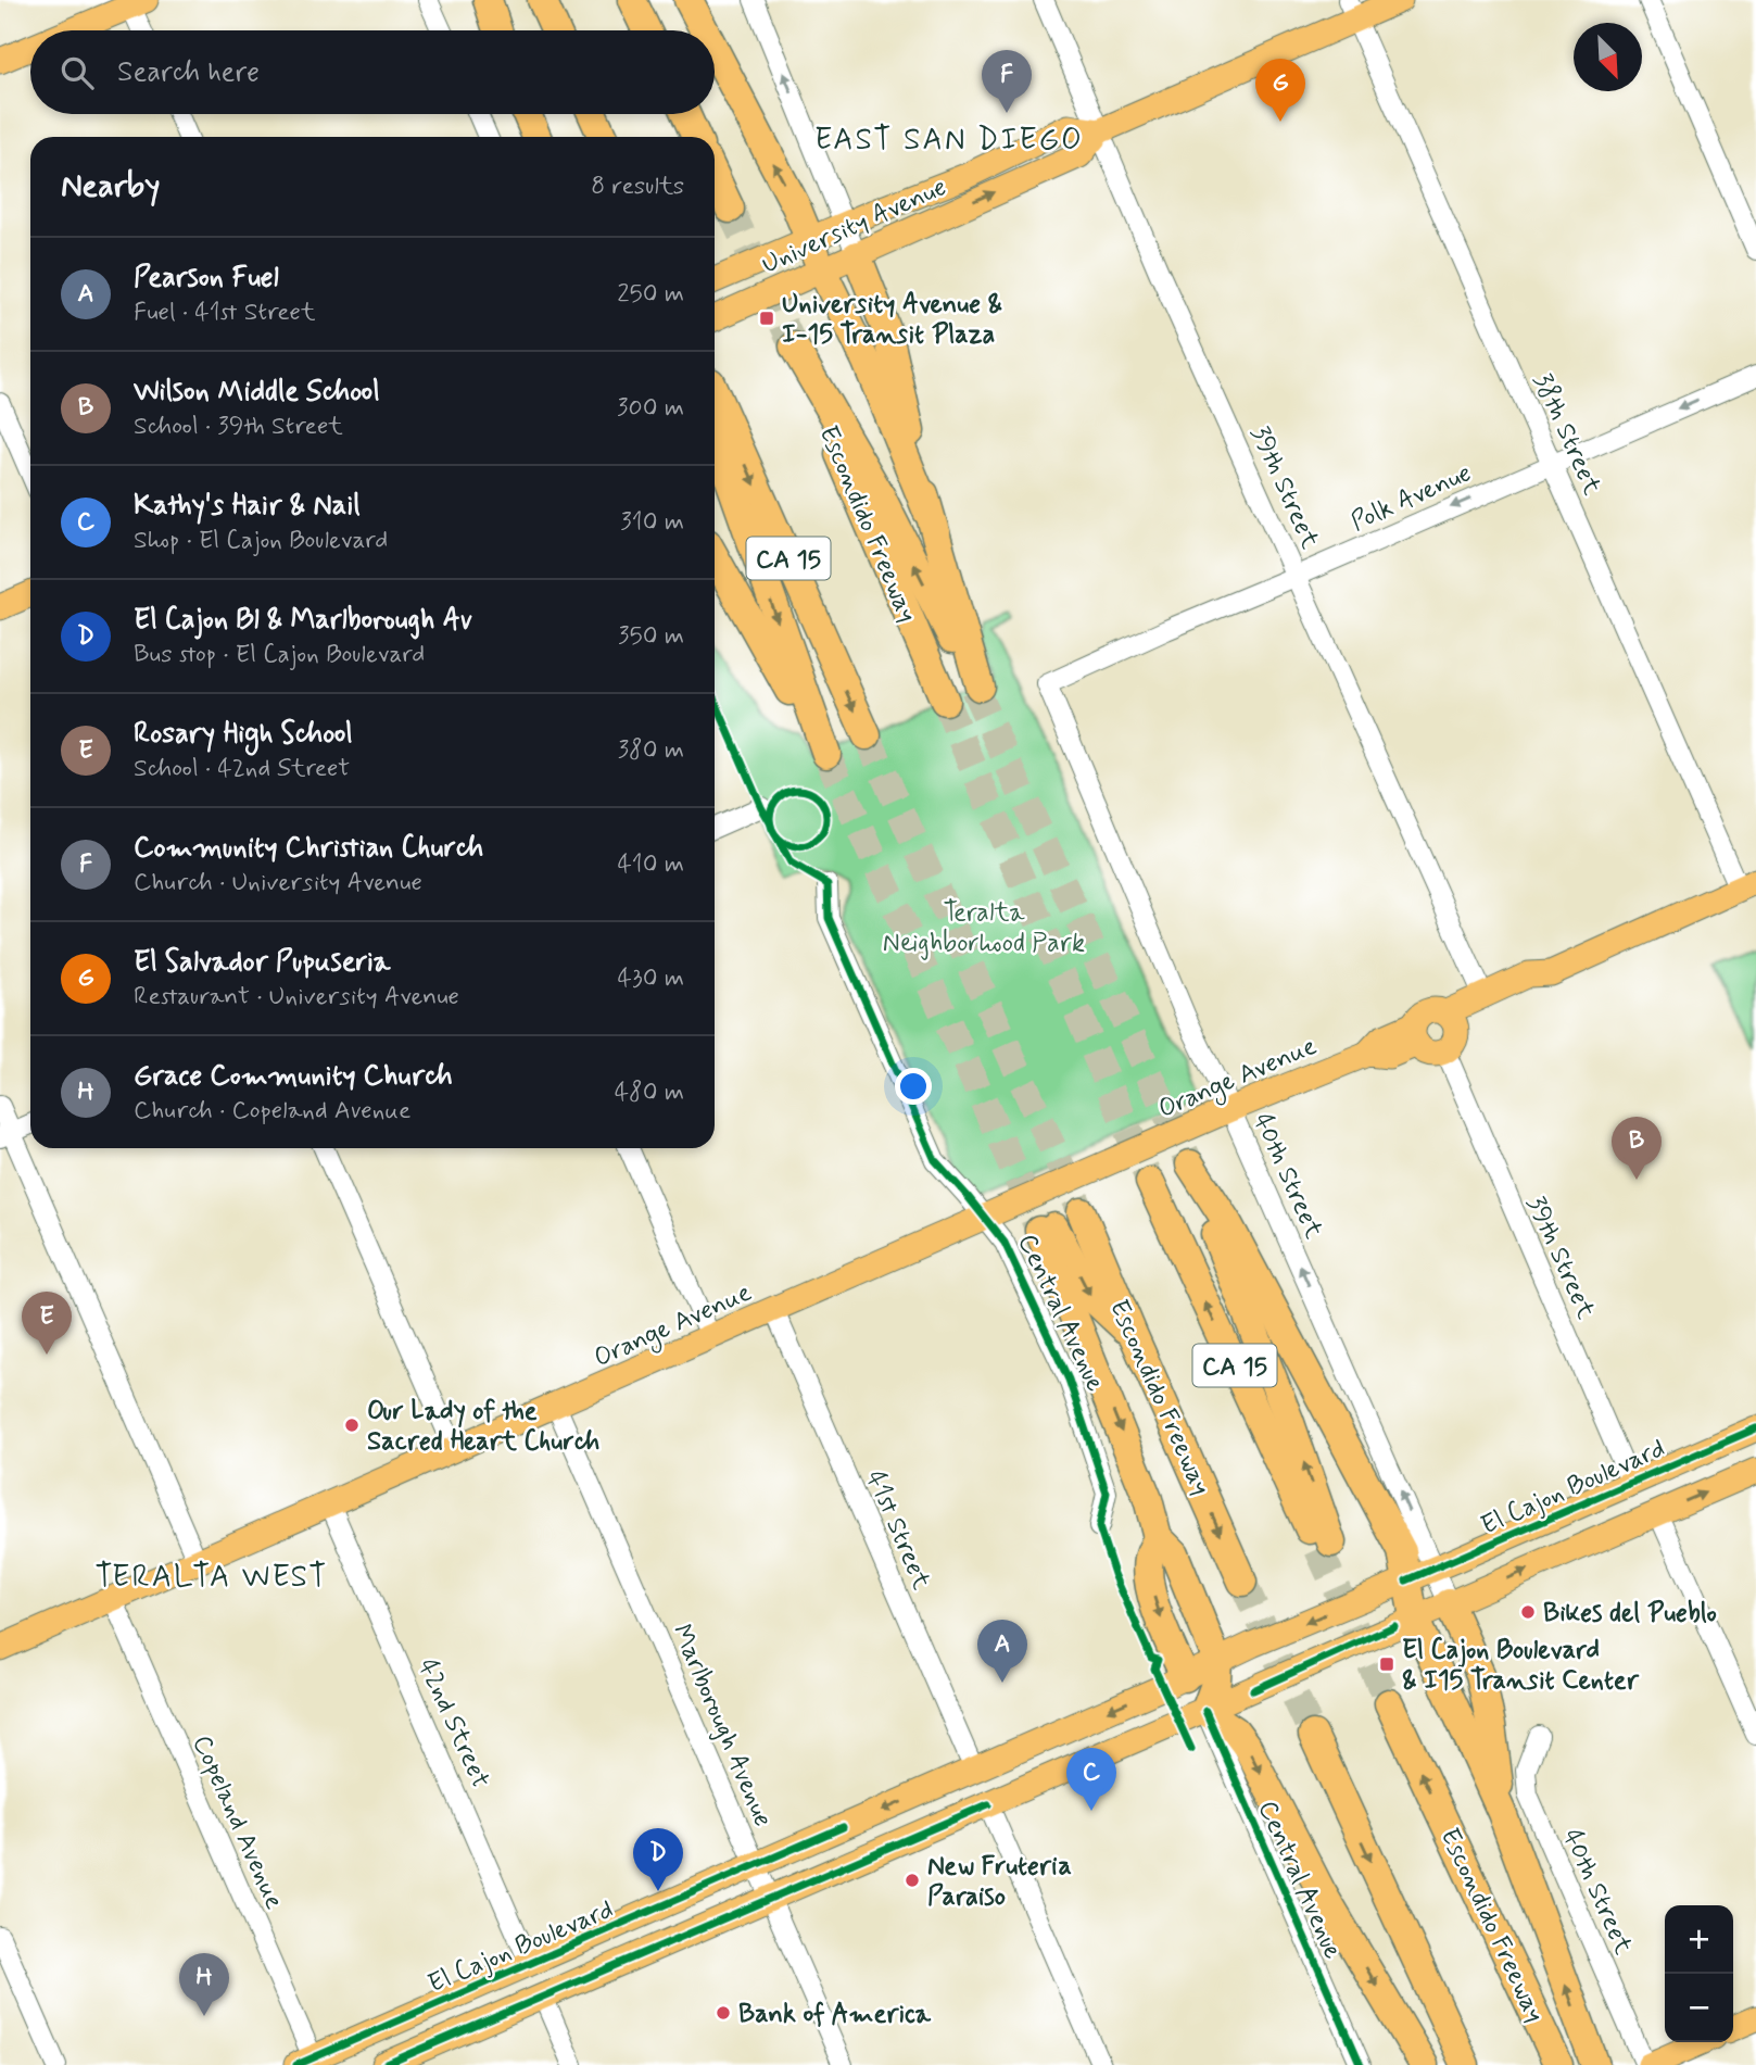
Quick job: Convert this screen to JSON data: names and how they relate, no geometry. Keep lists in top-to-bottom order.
{
  "streets": {
    "highway": ["Escondido Freeway", "CA 15"],
    "main road": ["University Avenue", "Orange Avenue", "El Cajon Boulevard"],
    "street": [
      "38th Street",
      "39th Street",
      "Polk Avenue",
      "40th Street",
      "Central Avenue",
      "41st Street",
      "42nd Street",
      "Marlborough Avenue",
      "Copeland Avenue"
    ]
  },
  "crossings": [
    ["University Avenue", "38th Street"],
    ["University Avenue", "39th Street"],
    ["38th Street", "Polk Avenue"],
    ["39th Street", "Polk Avenue"],
    ["39th Street", "Orange Avenue"],
    ["39th Street", "El Cajon Boulevard"],
    ["Polk Avenue", "40th Street"],
    ["CA 15", "El Cajon Boulevard"],
    ["Orange Avenue", "40th Street"],
    ["Orange Avenue", "Central Avenue"],
    ["Orange Avenue", "41st Street"],
    ["Orange Avenue", "42nd Street"],
    ["Orange Avenue", "Marlborough Avenue"],
    ["Orange Avenue", "Copeland Avenue"],
    ["40th Street", "El Cajon Boulevard"],
    ["Central Avenue", "El Cajon Boulevard"],
    ["El Cajon Boulevard", "41st Street"],
    ["El Cajon Boulevard", "42nd Street"],
    ["El Cajon Boulevard", "Marlborough Avenue"],
    ["El Cajon Boulevard", "Copeland Avenue"]
  ],
  "one_way": ["Polk Avenue", "40th Street"],
  "districts": ["EAST SAN DIEGO", "TERALTA WEST"],
  "parks": ["Teralta Neighborhood Park"],
  "places": {
    "transit": ["University Avenue & I-15 Transit Plaza", "El Cajon Boulevard & I15 Transit Center"],
    "other": [
      "Our Lady of the Sacred Heart Church",
      "Bikes del Pueblo",
      "New Fruteria Paraiso",
      "Bank of America"
    ]
  },
  "north": "bottom right",
  "page": {
    "search": "Search here",
    "pins": [
      "F",
      "G",
      "B",
      "E",
      "A",
      "C",
      "D",
      "H"
    ],
    "heading": ["Nearby", "8 results"],
    "list": [
      {
        "mark": "A",
        "name": "Pearson Fuel",
        "note": "Fuel · 41st Street",
        "value": "250 m"
      },
      {
        "mark": "B",
        "name": "Wilson Middle School",
        "note": "School · 39th Street",
        "value": "300 m"
      },
      {
        "mark": "C",
        "name": "Kathy's Hair & Nail",
        "note": "Shop · El Cajon Boulevard",
        "value": "310 m"
      },
      {
        "mark": "D",
        "name": "El Cajon Bl & Marlborough Av",
        "note": "Bus stop · El Cajon Boulevard",
        "value": "350 m"
      },
      {
        "mark": "E",
        "name": "Rosary High School",
        "note": "School · 42nd Street",
        "value": "380 m"
      },
      {
        "mark": "F",
        "name": "Community Christian Church",
        "note": "Church · University Avenue",
        "value": "410 m"
      },
      {
        "mark": "G",
        "name": "El Salvador Pupuseria",
        "note": "Restaurant · University Avenue",
        "value": "430 m"
      },
      {
        "mark": "H",
        "name": "Grace Community Church",
        "note": "Church · Copeland Avenue",
        "value": "480 m"
      }
    ],
    "map_buttons": ["+", "−"]
  }
}
